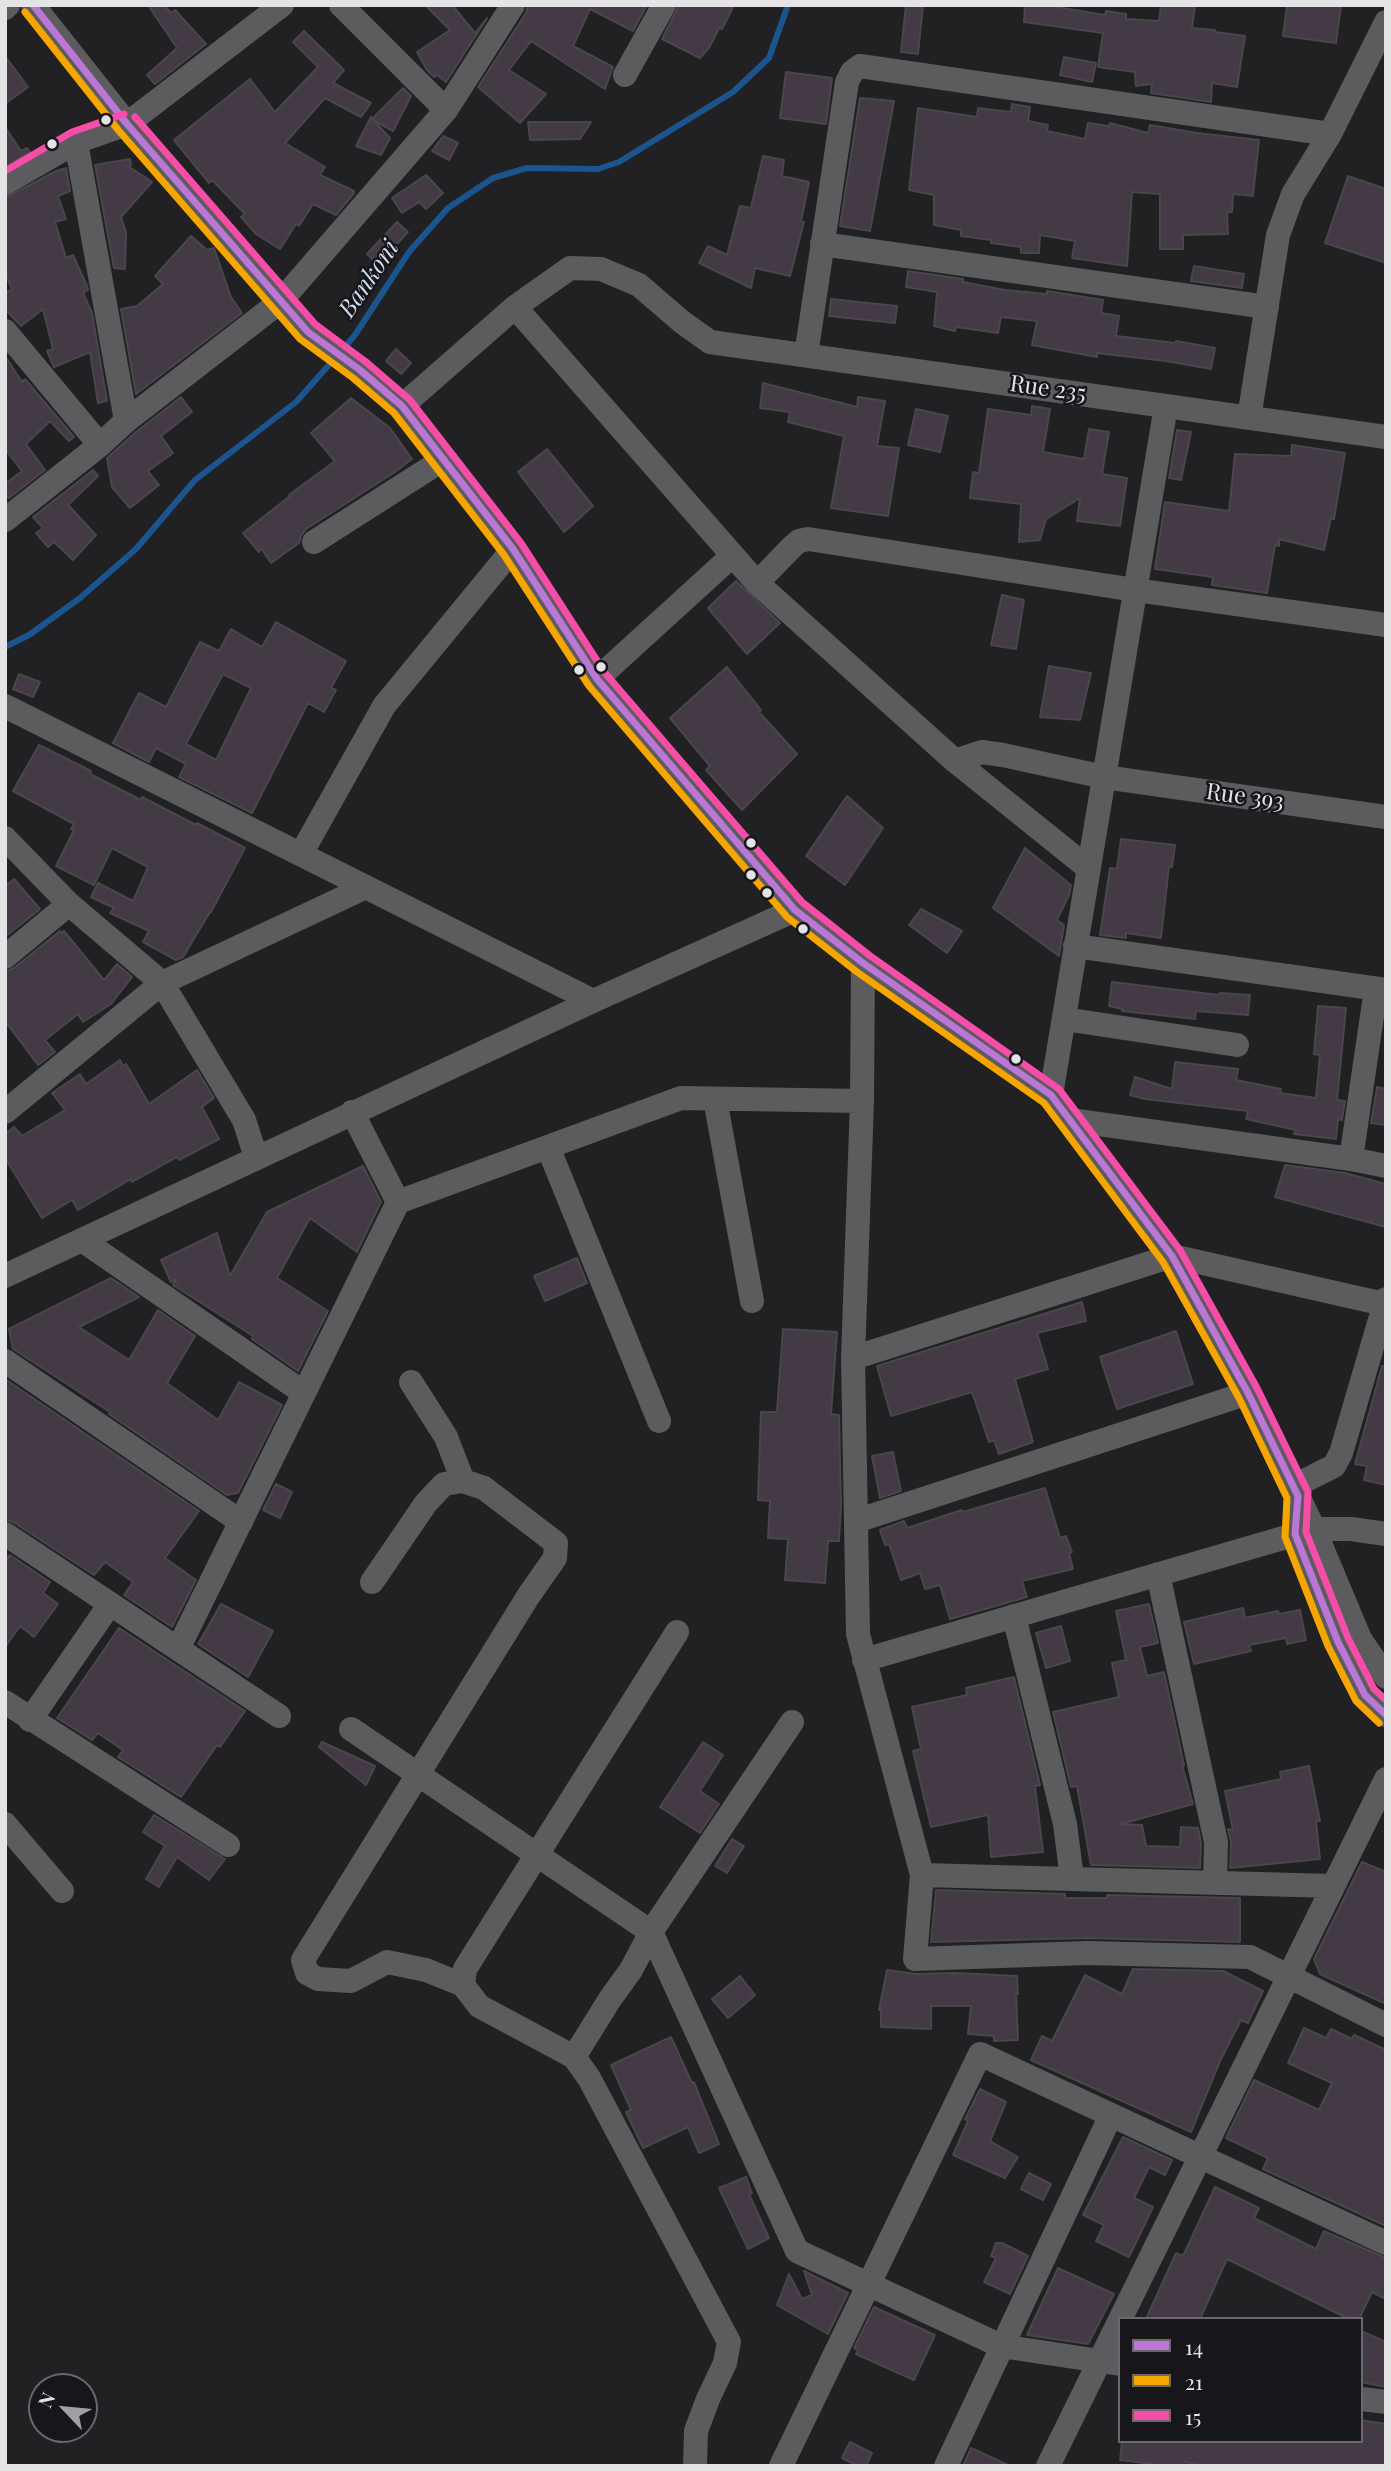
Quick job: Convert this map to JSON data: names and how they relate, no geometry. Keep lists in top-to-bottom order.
{
  "streets": {
    "street": ["Rue 235", "Rue 393"]
  },
  "water": ["Bankoni"],
  "lines": ["transit line 14", "transit line 21", "transit line 15"],
  "legend": ["14", "21", "15"],
  "north": "top left"
}
